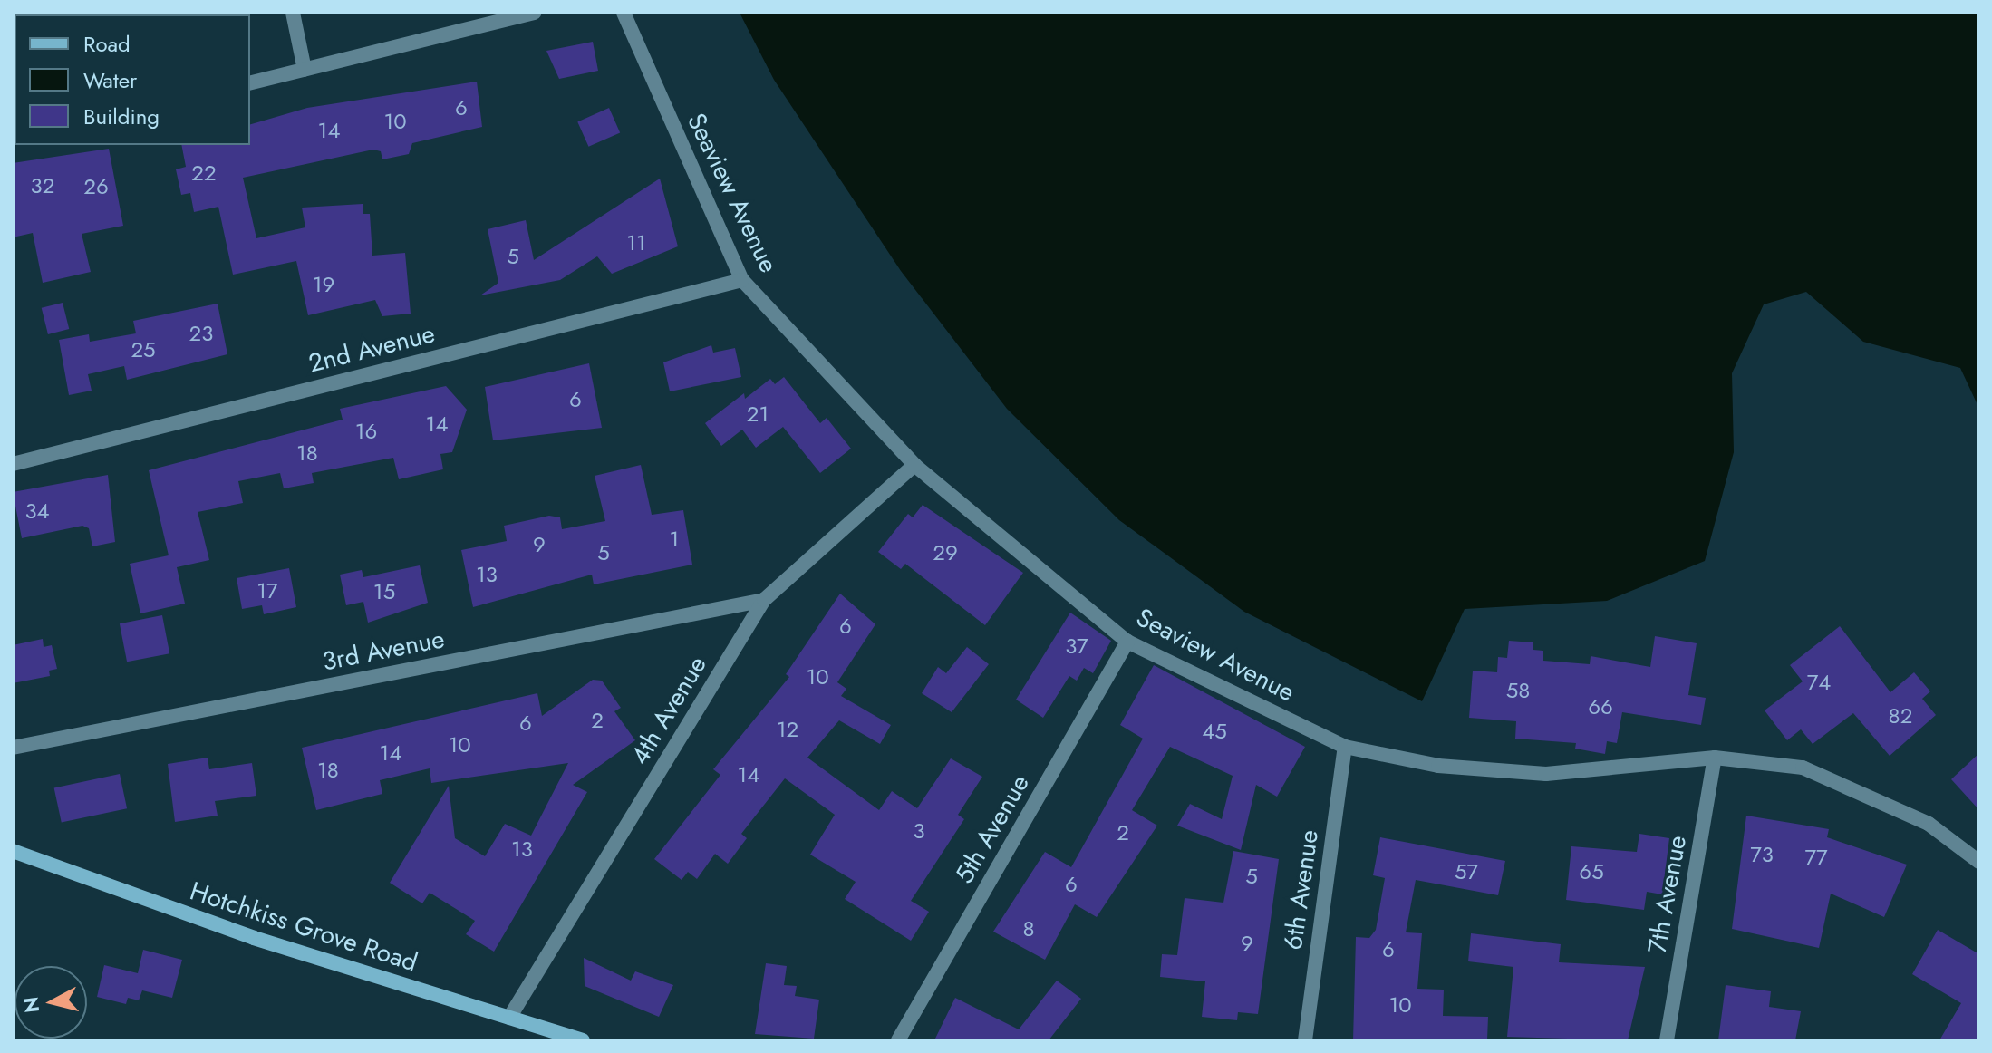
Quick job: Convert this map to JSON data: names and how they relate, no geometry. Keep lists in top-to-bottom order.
{
  "streets": {
    "main road": ["Hotchkiss Grove Road"],
    "street": [
      "Seaview Avenue",
      "2nd Avenue",
      "3rd Avenue",
      "4th Avenue",
      "5th Avenue",
      "6th Avenue",
      "7th Avenue"
    ]
  },
  "crossings": [
    ["Seaview Avenue", "2nd Avenue"],
    ["Seaview Avenue", "4th Avenue"],
    ["Seaview Avenue", "5th Avenue"],
    ["Seaview Avenue", "6th Avenue"],
    ["Seaview Avenue", "7th Avenue"],
    ["3rd Avenue", "4th Avenue"],
    ["4th Avenue", "Hotchkiss Grove Road"]
  ],
  "house_numbers": [
    "6",
    "10",
    "14",
    "22",
    "32",
    "26",
    "11",
    "5",
    "19",
    "23",
    "25",
    "6",
    "21",
    "14",
    "16",
    "18",
    "34",
    "1",
    "9",
    "5",
    "29",
    "13",
    "17",
    "15",
    "6",
    "37",
    "10",
    "74",
    "58",
    "66",
    "82",
    "2",
    "6",
    "12",
    "45",
    "10",
    "14",
    "18",
    "14",
    "3",
    "2",
    "13",
    "73",
    "77",
    "57",
    "65",
    "5",
    "6",
    "8",
    "9",
    "6",
    "10"
  ],
  "legend": ["Road", "Water", "Building"],
  "north": "left"
}
